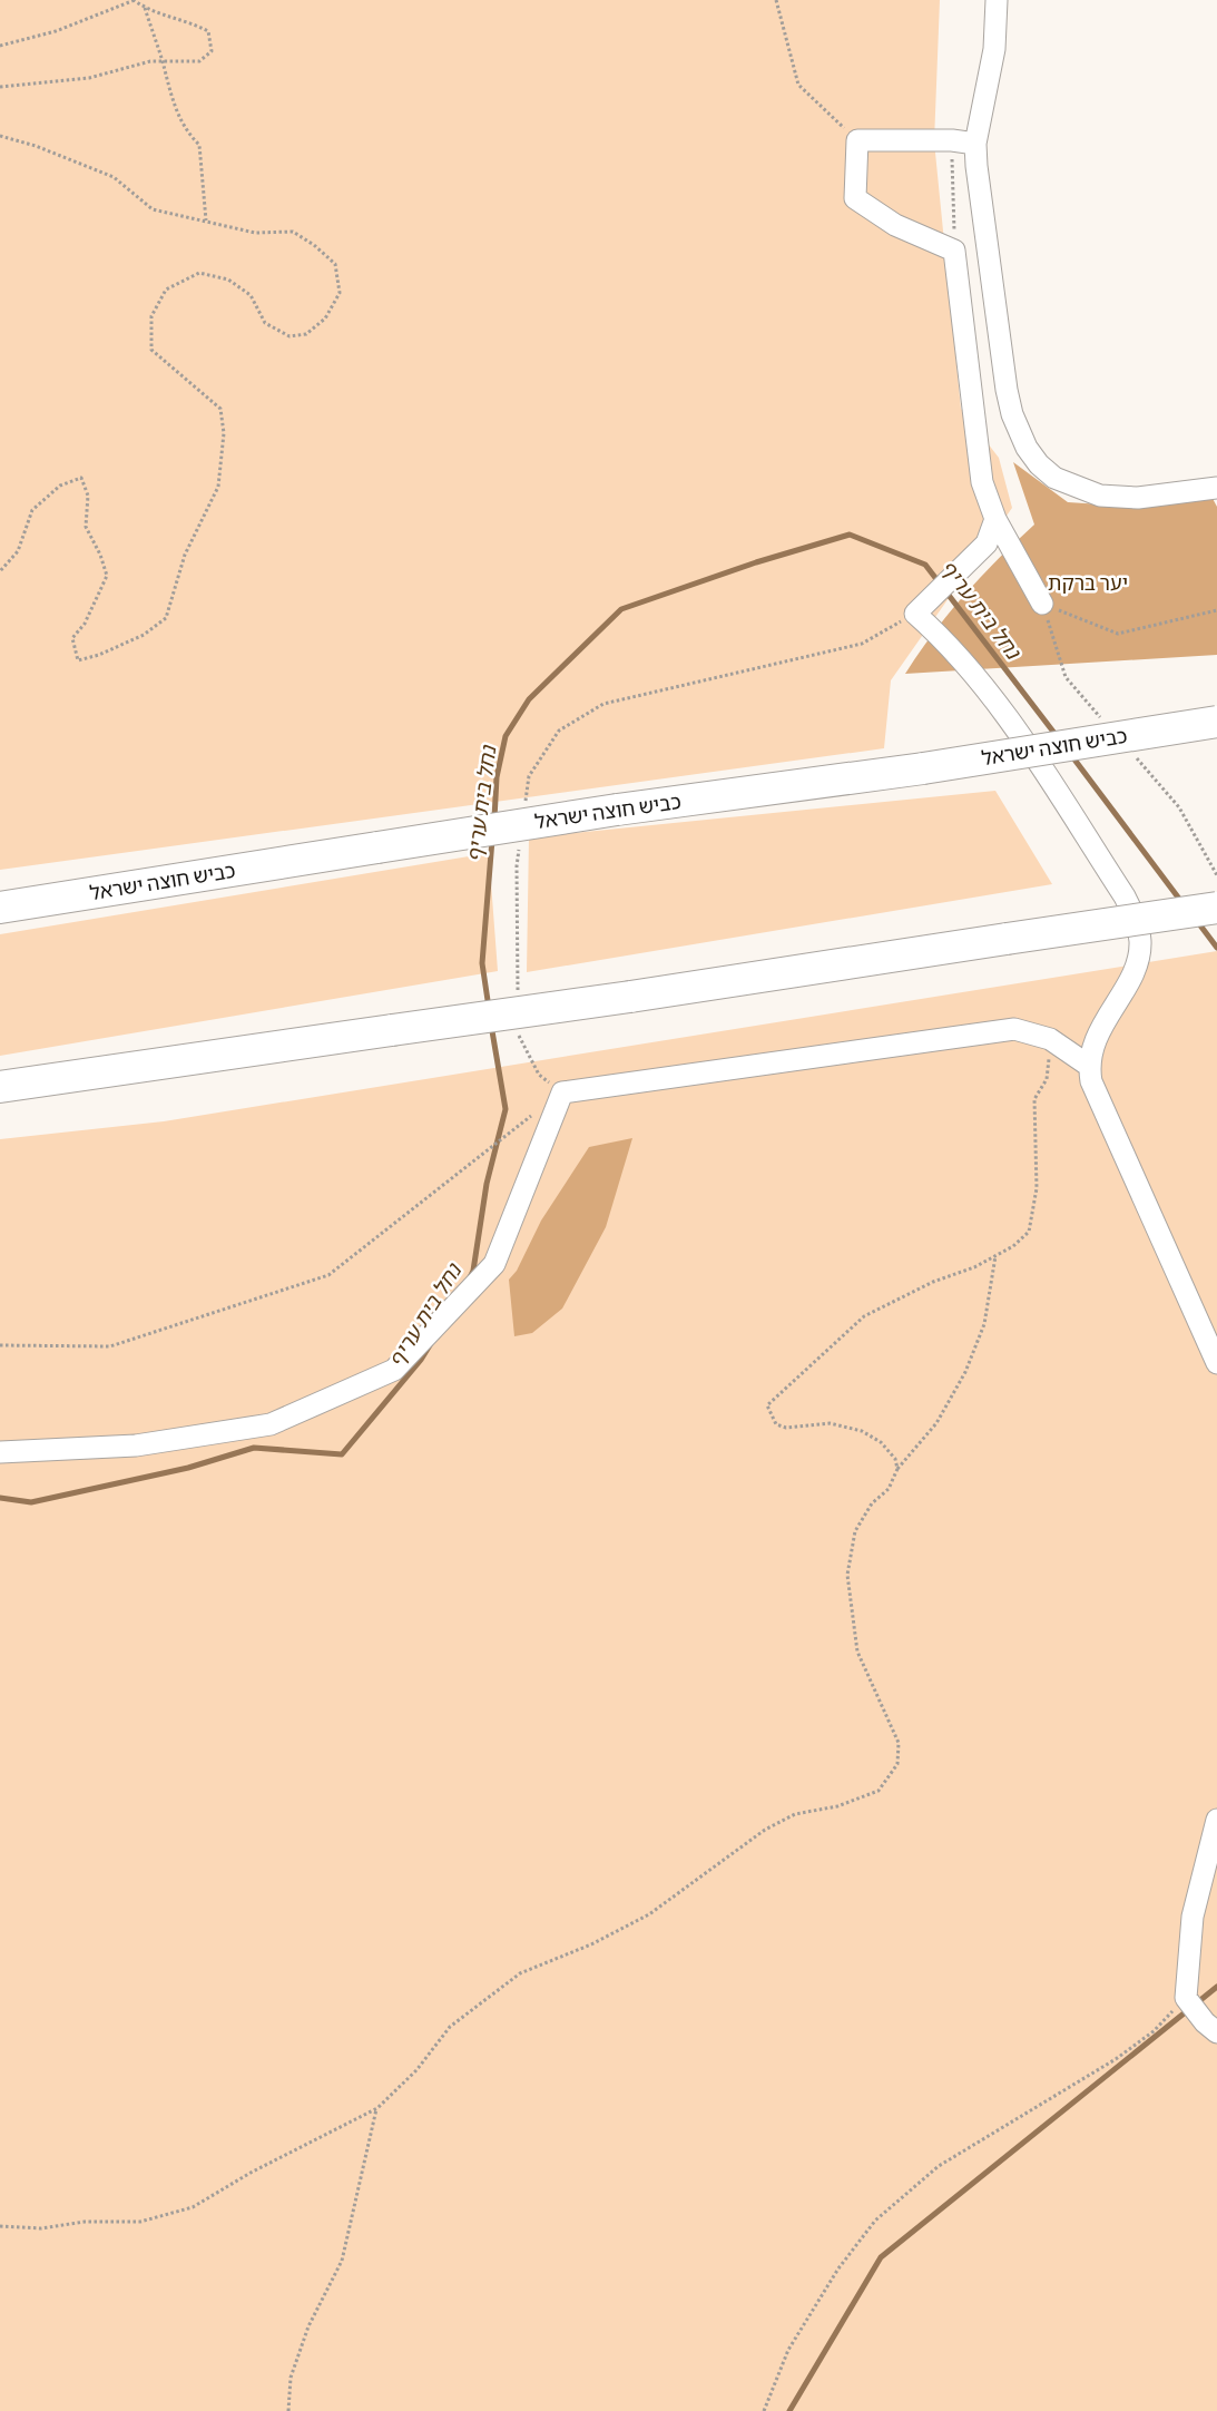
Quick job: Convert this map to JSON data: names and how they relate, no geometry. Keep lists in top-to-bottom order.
{
  "streets": {
    "highway": ["כביש חוצה ישראל"]
  },
  "water": ["נחל בית עריף"],
  "parks": ["יער ברקת"]
}
